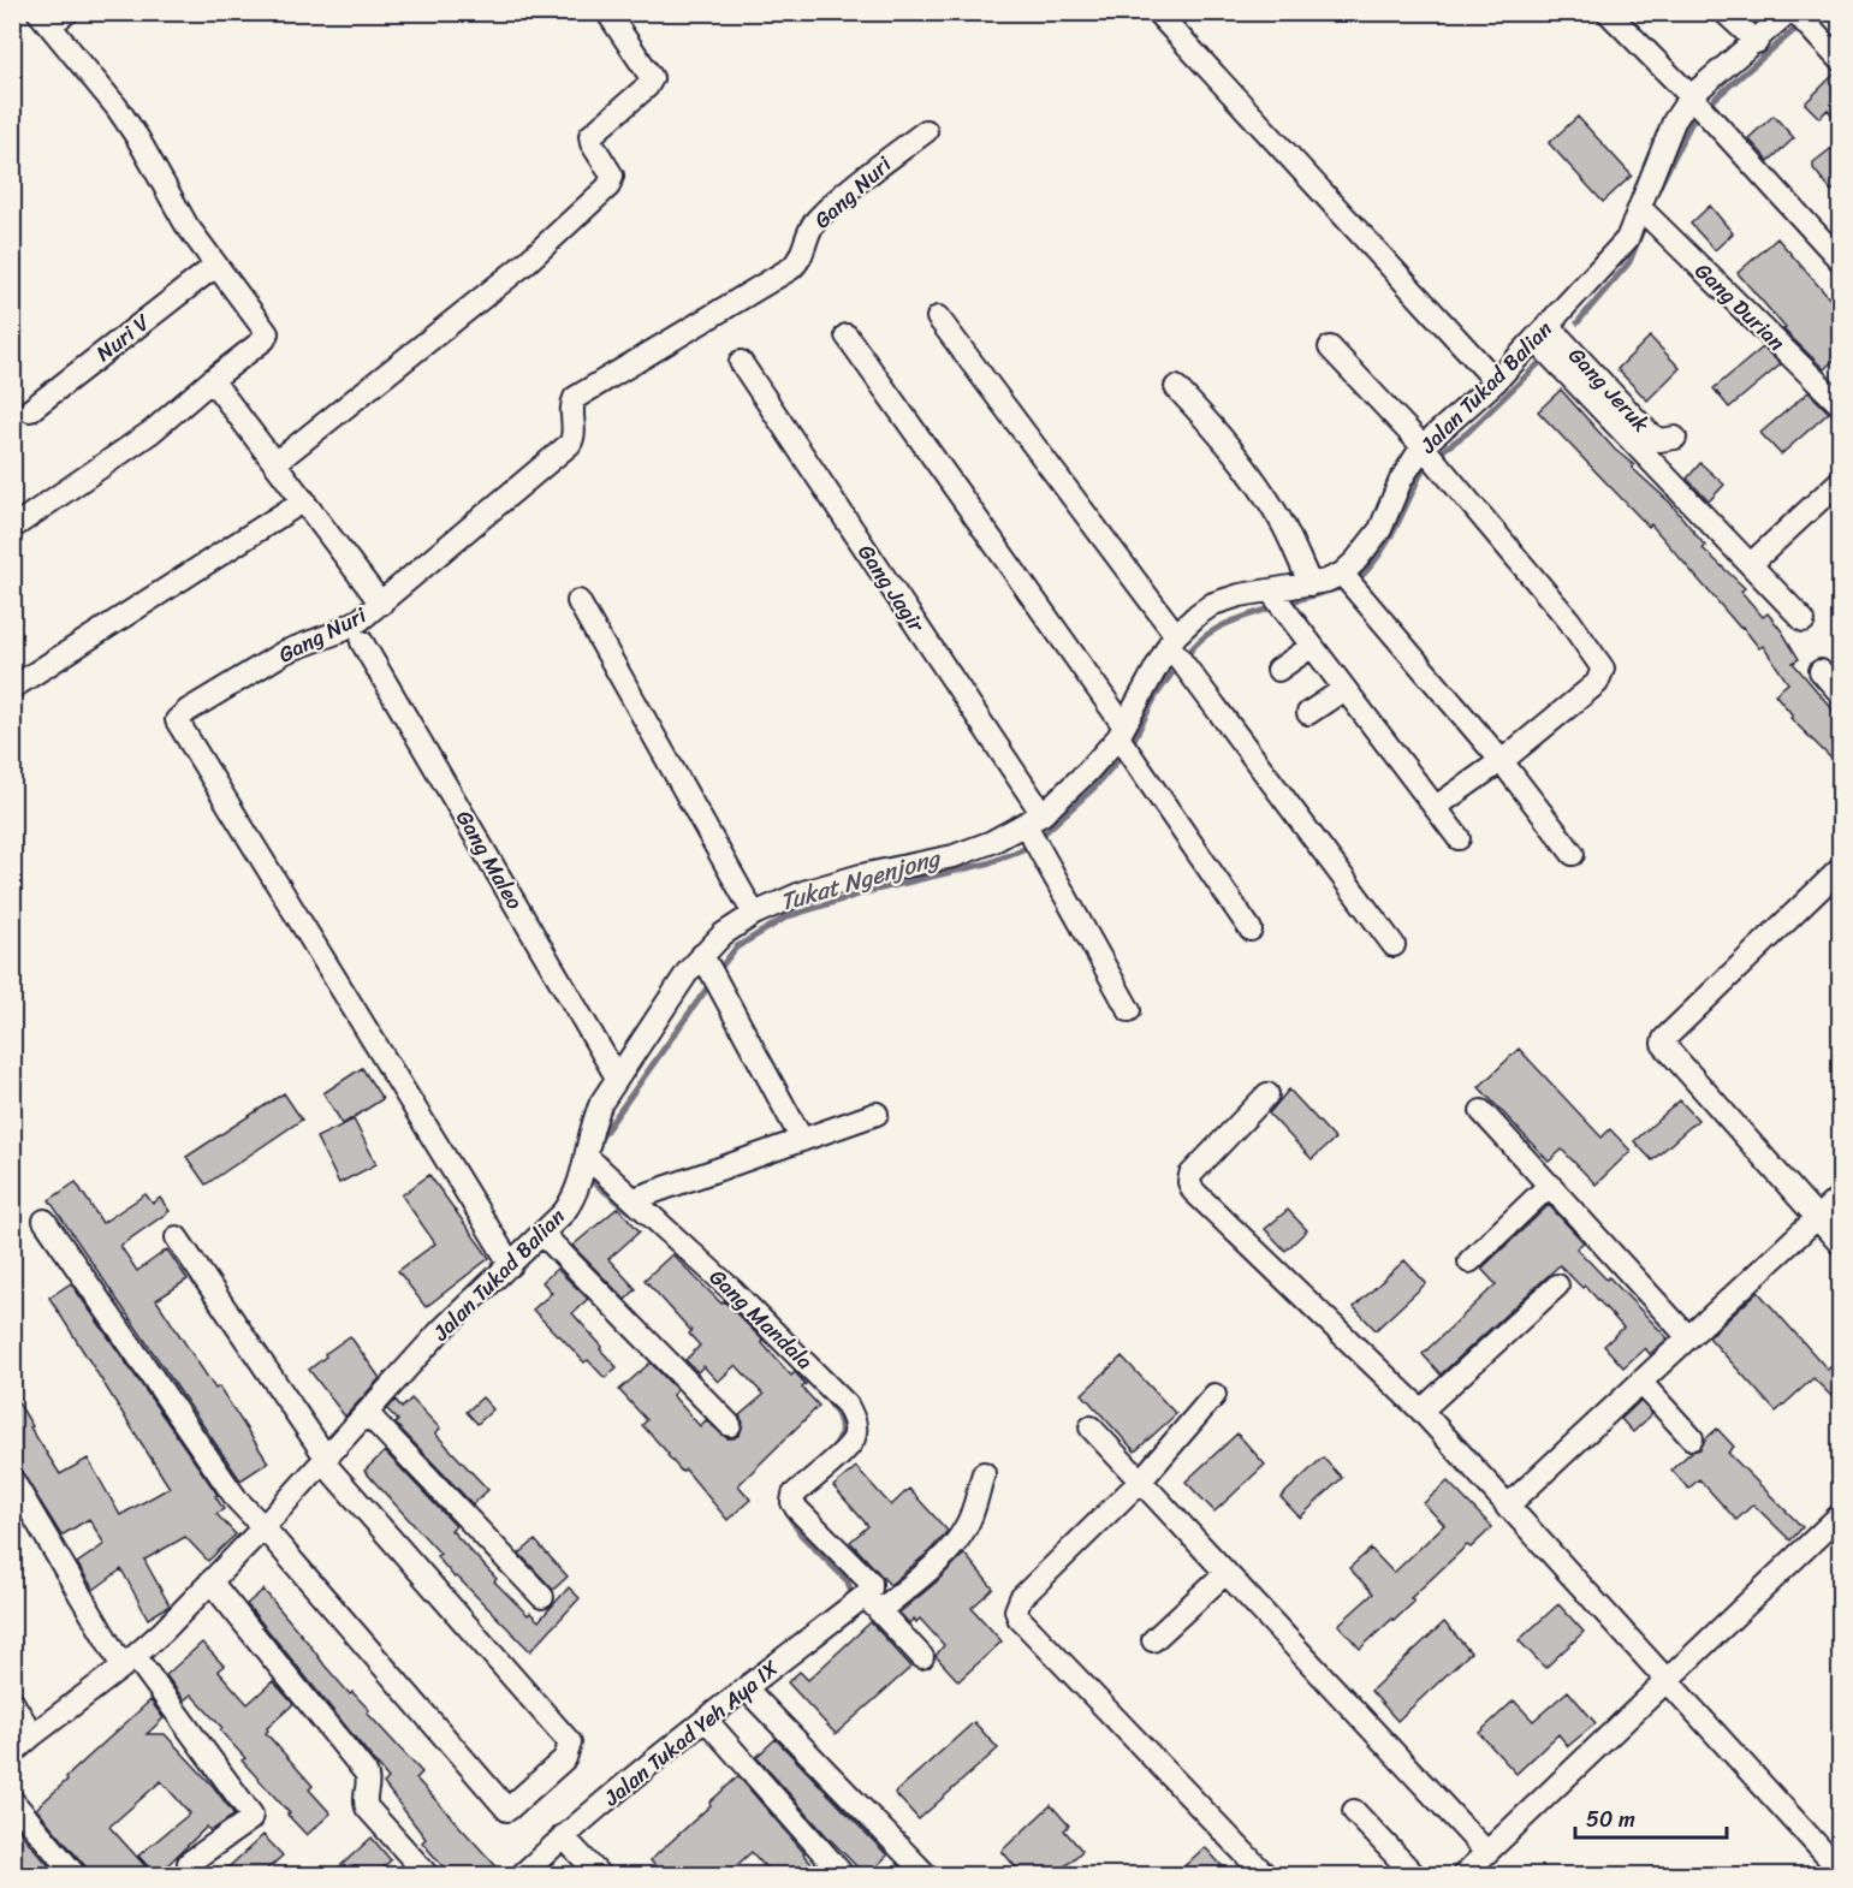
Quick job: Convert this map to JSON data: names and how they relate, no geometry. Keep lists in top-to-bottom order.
{
  "streets": {
    "street": [
      "Gang Nuri",
      "Gang Durian",
      "Nuri V",
      "Jalan Tukad Balian",
      "Gang Jeruk",
      "Gang Jagir",
      "Gang Maleo",
      "Gang Mandala",
      "Jalan Tukad Yeh Aya IX"
    ]
  },
  "crossings": [
    ["Gang Nuri", "Jalan Tukad Balian"],
    ["Gang Durian", "Jalan Tukad Balian"],
    ["Jalan Tukad Balian", "Gang Jeruk"],
    ["Jalan Tukad Balian", "Gang Jagir"],
    ["Jalan Tukad Balian", "Gang Maleo"],
    ["Jalan Tukad Balian", "Gang Mandala"],
    ["Gang Mandala", "Jalan Tukad Yeh Aya IX"]
  ],
  "water": ["Tukat Ngenjong"],
  "scale_bar": "50 m"
}
